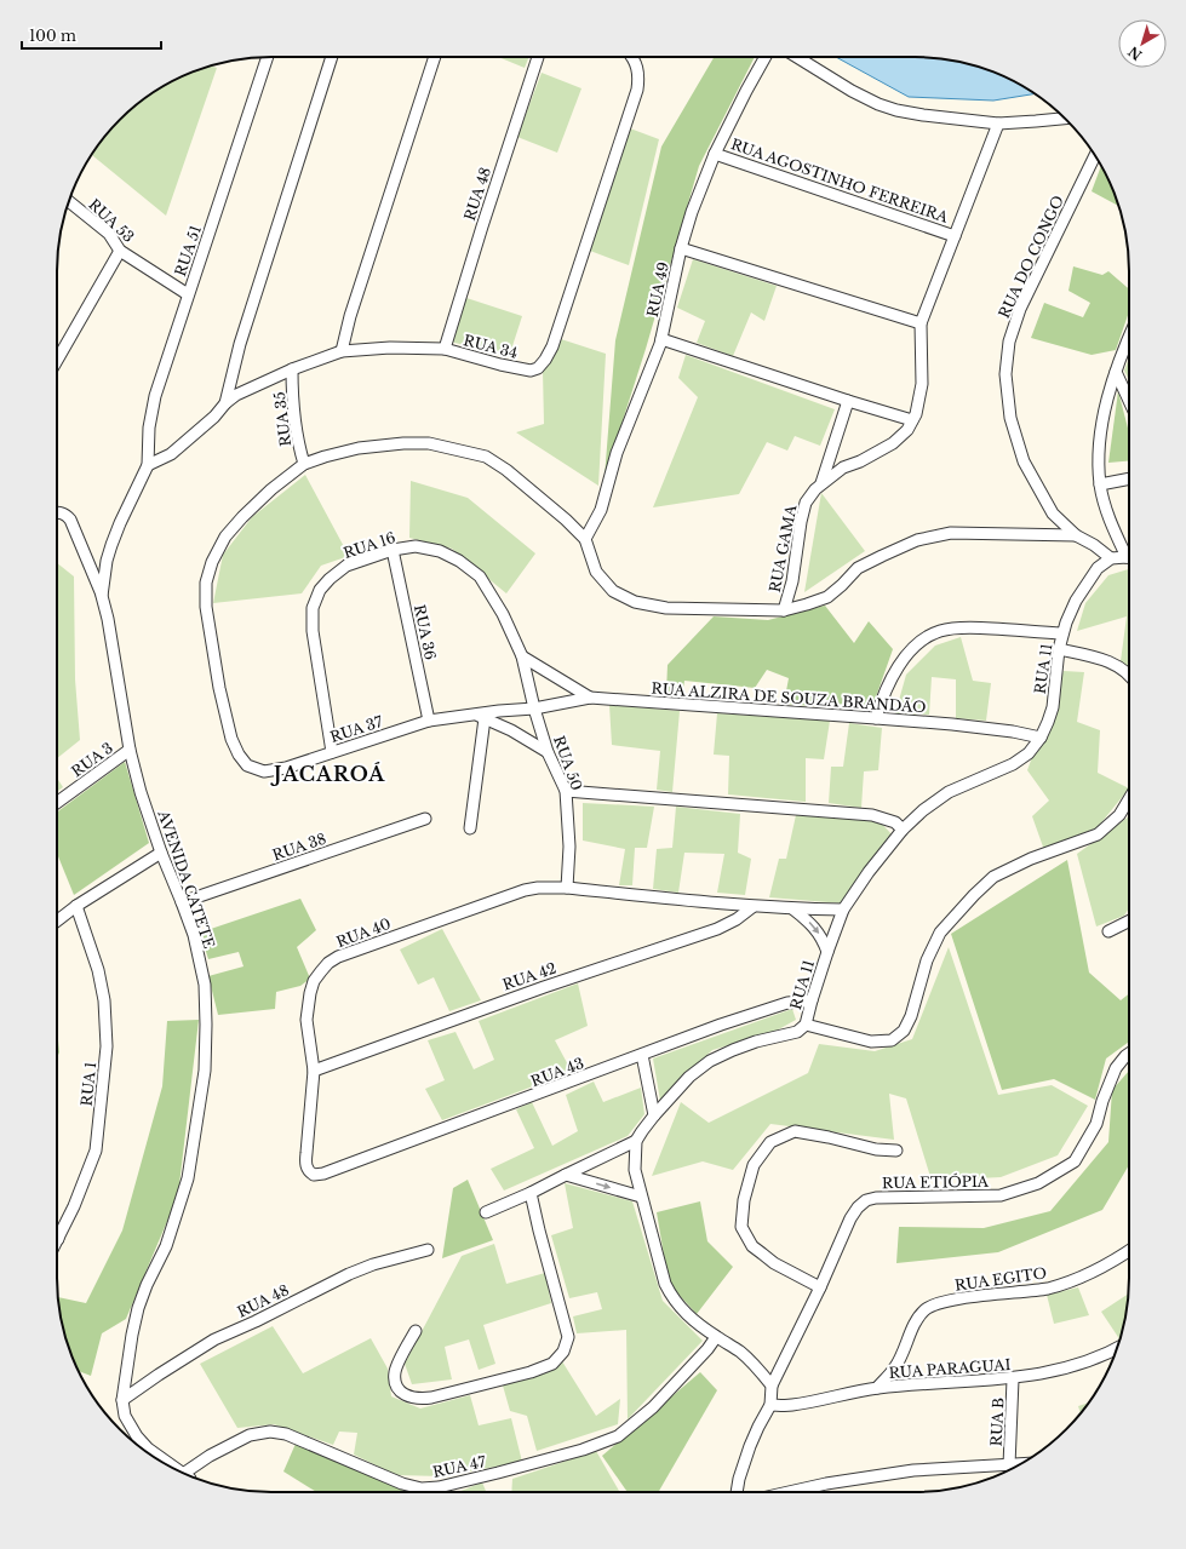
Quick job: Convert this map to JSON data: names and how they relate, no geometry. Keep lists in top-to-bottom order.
{
  "streets": {
    "street": [
      "RUA AGOSTINHO FERREIRA",
      "RUA 48",
      "RUA 53",
      "RUA 51",
      "RUA DO CONGO",
      "RUA 49",
      "RUA 34",
      "RUA 35",
      "RUA 16",
      "RUA GAMA",
      "RUA 36",
      "RUA 11",
      "RUA ALZIRA DE SOUZA BRANDÃO",
      "RUA 37",
      "RUA 3",
      "RUA 50",
      "RUA 38",
      "AVENIDA CATETE",
      "RUA 40",
      "RUA 42",
      "RUA 43",
      "RUA 1",
      "RUA ETIÓPIA",
      "RUA EGITO",
      "RUA PARAGUAI",
      "RUA B",
      "RUA 47"
    ]
  },
  "crossings": [
    ["RUA AGOSTINHO FERREIRA", "RUA 49"],
    ["RUA AGOSTINHO FERREIRA", "RUA GAMA"],
    ["RUA 48", "RUA 34"],
    ["RUA 48", "AVENIDA CATETE"],
    ["RUA 53", "RUA 51"],
    ["RUA 51", "RUA 34"],
    ["RUA 51", "AVENIDA CATETE"],
    ["RUA 34", "RUA 35"],
    ["RUA 34", "AVENIDA CATETE"],
    ["RUA 35", "RUA 37"],
    ["RUA 16", "RUA 36"],
    ["RUA 16", "RUA ALZIRA DE SOUZA BRANDÃO"],
    ["RUA 16", "RUA 37"],
    ["RUA 16", "RUA 50"],
    ["RUA 36", "RUA 37"],
    ["RUA 11", "RUA ALZIRA DE SOUZA BRANDÃO"],
    ["RUA 11", "RUA 40"],
    ["RUA 11", "RUA 43"],
    ["RUA ALZIRA DE SOUZA BRANDÃO", "RUA 37"],
    ["RUA ALZIRA DE SOUZA BRANDÃO", "RUA 50"],
    ["RUA 37", "RUA 50"],
    ["RUA 3", "AVENIDA CATETE"],
    ["RUA 50", "RUA 40"],
    ["RUA 38", "AVENIDA CATETE"],
    ["RUA 40", "RUA 42"],
    ["RUA 40", "RUA 43"],
    ["RUA EGITO", "RUA PARAGUAI"],
    ["RUA PARAGUAI", "RUA B"]
  ],
  "districts": ["JACAROÁ"],
  "scale_bar": "100 m",
  "north": "bottom left"
}
